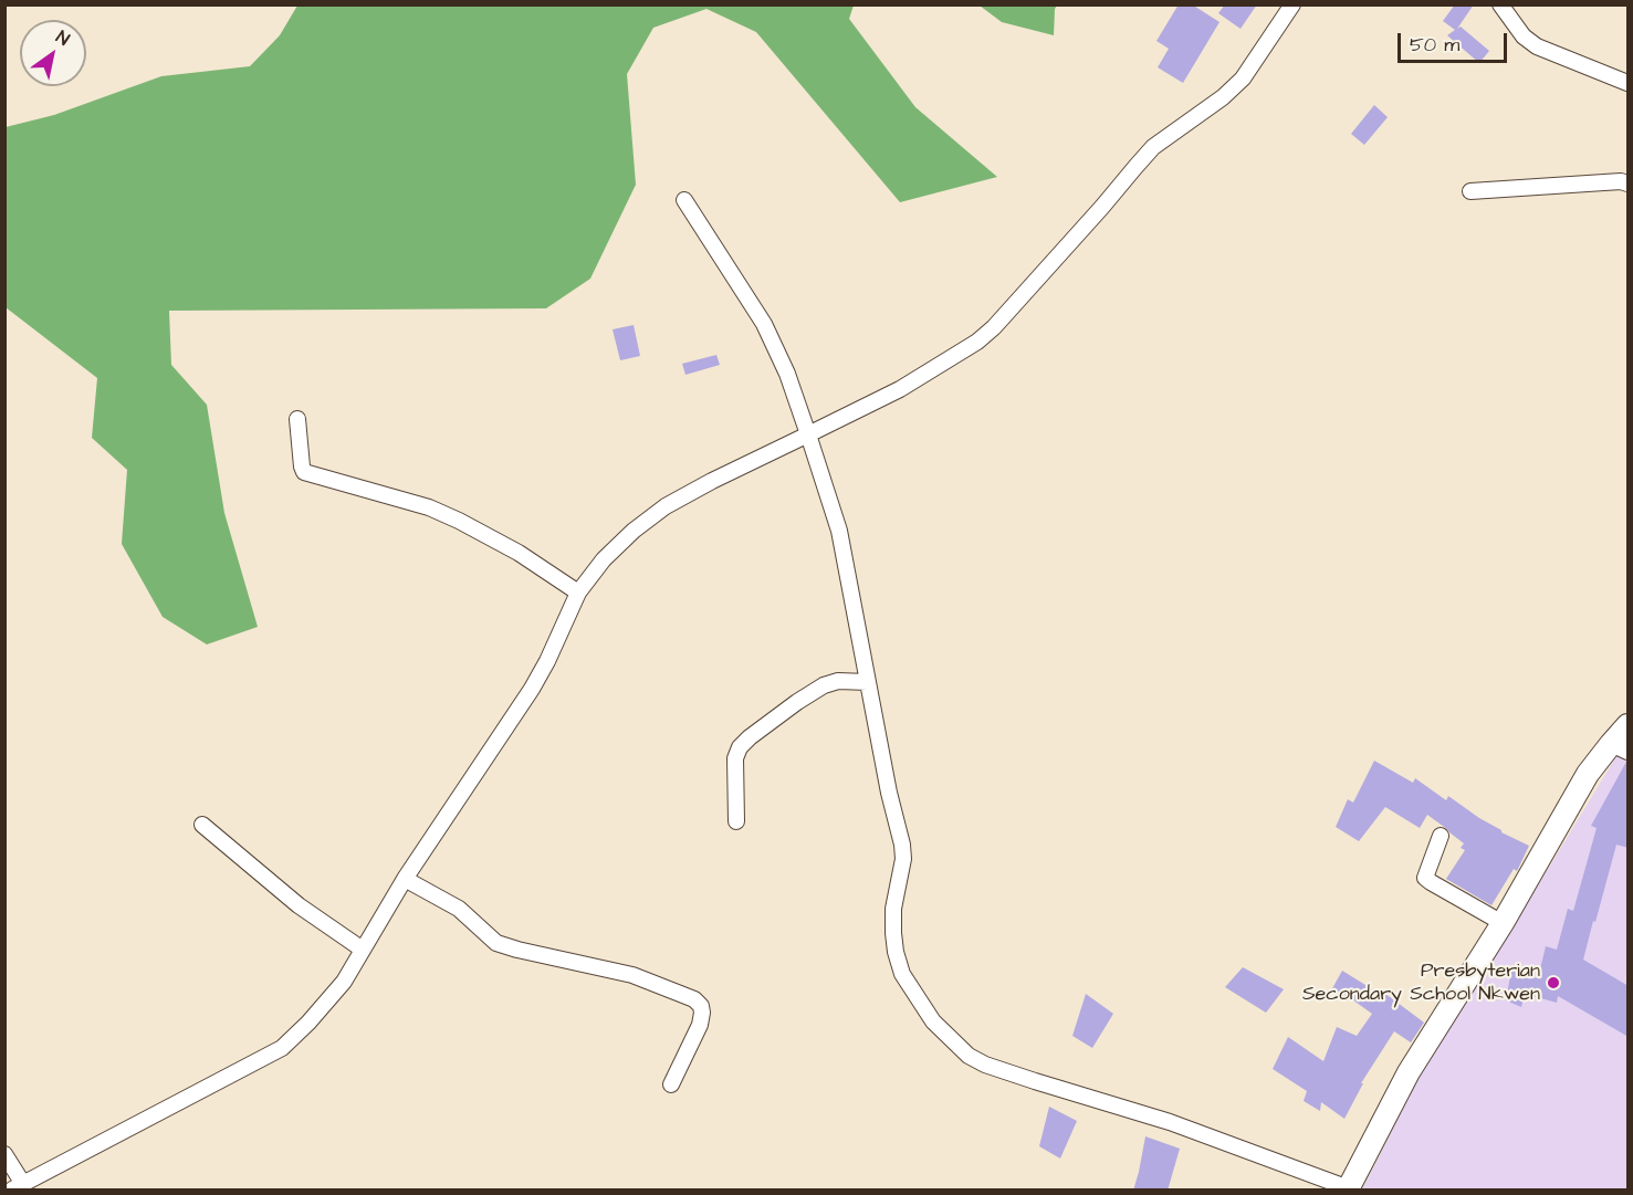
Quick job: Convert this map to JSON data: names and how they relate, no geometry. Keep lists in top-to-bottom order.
{
  "places": ["Presbyterian Secondary School Nkwen"],
  "scale_bar": "50 m",
  "north": "top right"
}
